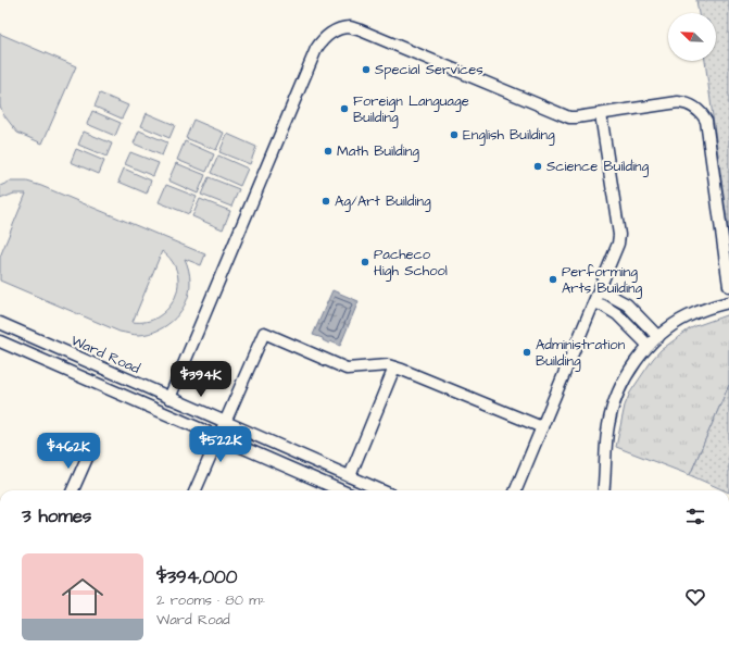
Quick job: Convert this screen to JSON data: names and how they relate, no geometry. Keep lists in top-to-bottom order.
{
  "streets": {
    "street": ["Ward Road"]
  },
  "places": [
    "Special Services",
    "Foreign Language Building",
    "English Building",
    "Math Building",
    "Science Building",
    "Ag/Art Building",
    "Pacheco High School",
    "Performing Arts Building",
    "Administration Building"
  ],
  "north": "top left",
  "page": {
    "price": ["$394K", "$522K", "$462K"],
    "heading": "3 homes",
    "list": [
      {
        "name": "$394,000",
        "note": "2 rooms · 80 m² · Ward Road"
      }
    ]
  }
}
